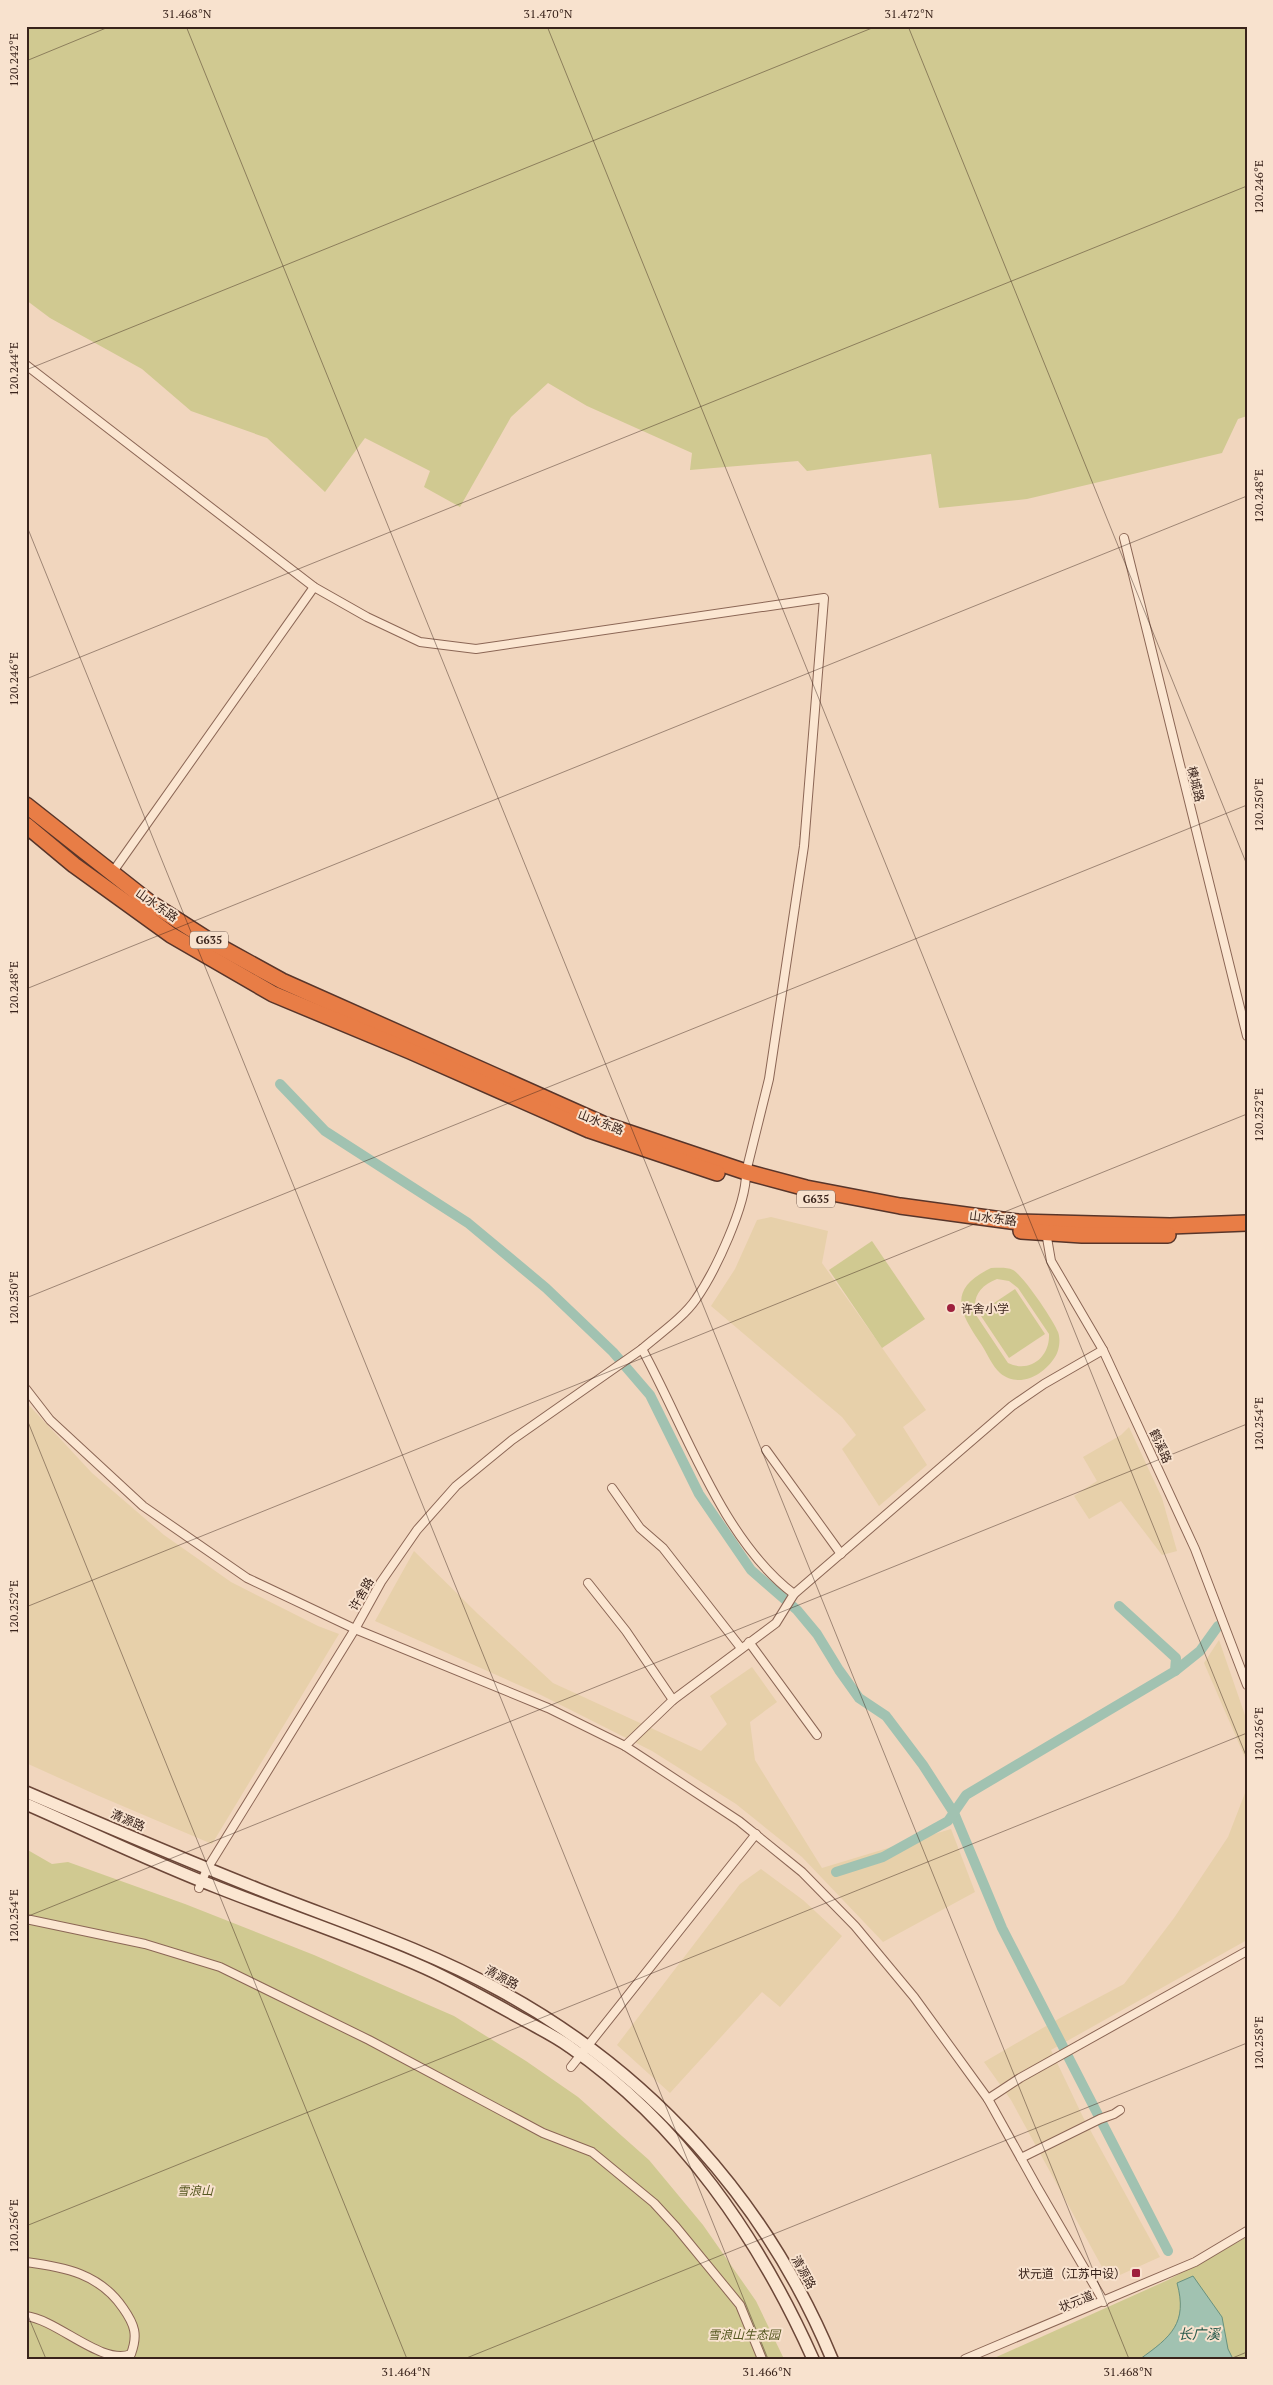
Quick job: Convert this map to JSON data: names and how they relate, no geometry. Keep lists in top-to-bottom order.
{
  "streets": {
    "highway": ["山水东路", "G635"],
    "street": [
      "楝城路",
      "鹤溪路",
      "许舍路",
      "清源路",
      "状元道"
    ]
  },
  "crossings": [
    ["山水东路", "鹤溪路"],
    ["山水东路", "许舍路"],
    ["许舍路", "清源路"]
  ],
  "water": ["长广溪"],
  "parks": ["雪浪山", "雪浪山生态园"],
  "places": {
    "other": ["许舍小学"],
    "transit": ["状元道（江苏中设）"]
  },
  "coordinates": [
    "31.468°N",
    "31.470°N",
    "31.472°N",
    "120.242°E",
    "120.246°E",
    "120.244°E",
    "120.248°E",
    "120.250°E",
    "120.252°E",
    "120.254°E",
    "120.256°E",
    "120.258°E",
    "31.464°N",
    "31.466°N"
  ]
}
